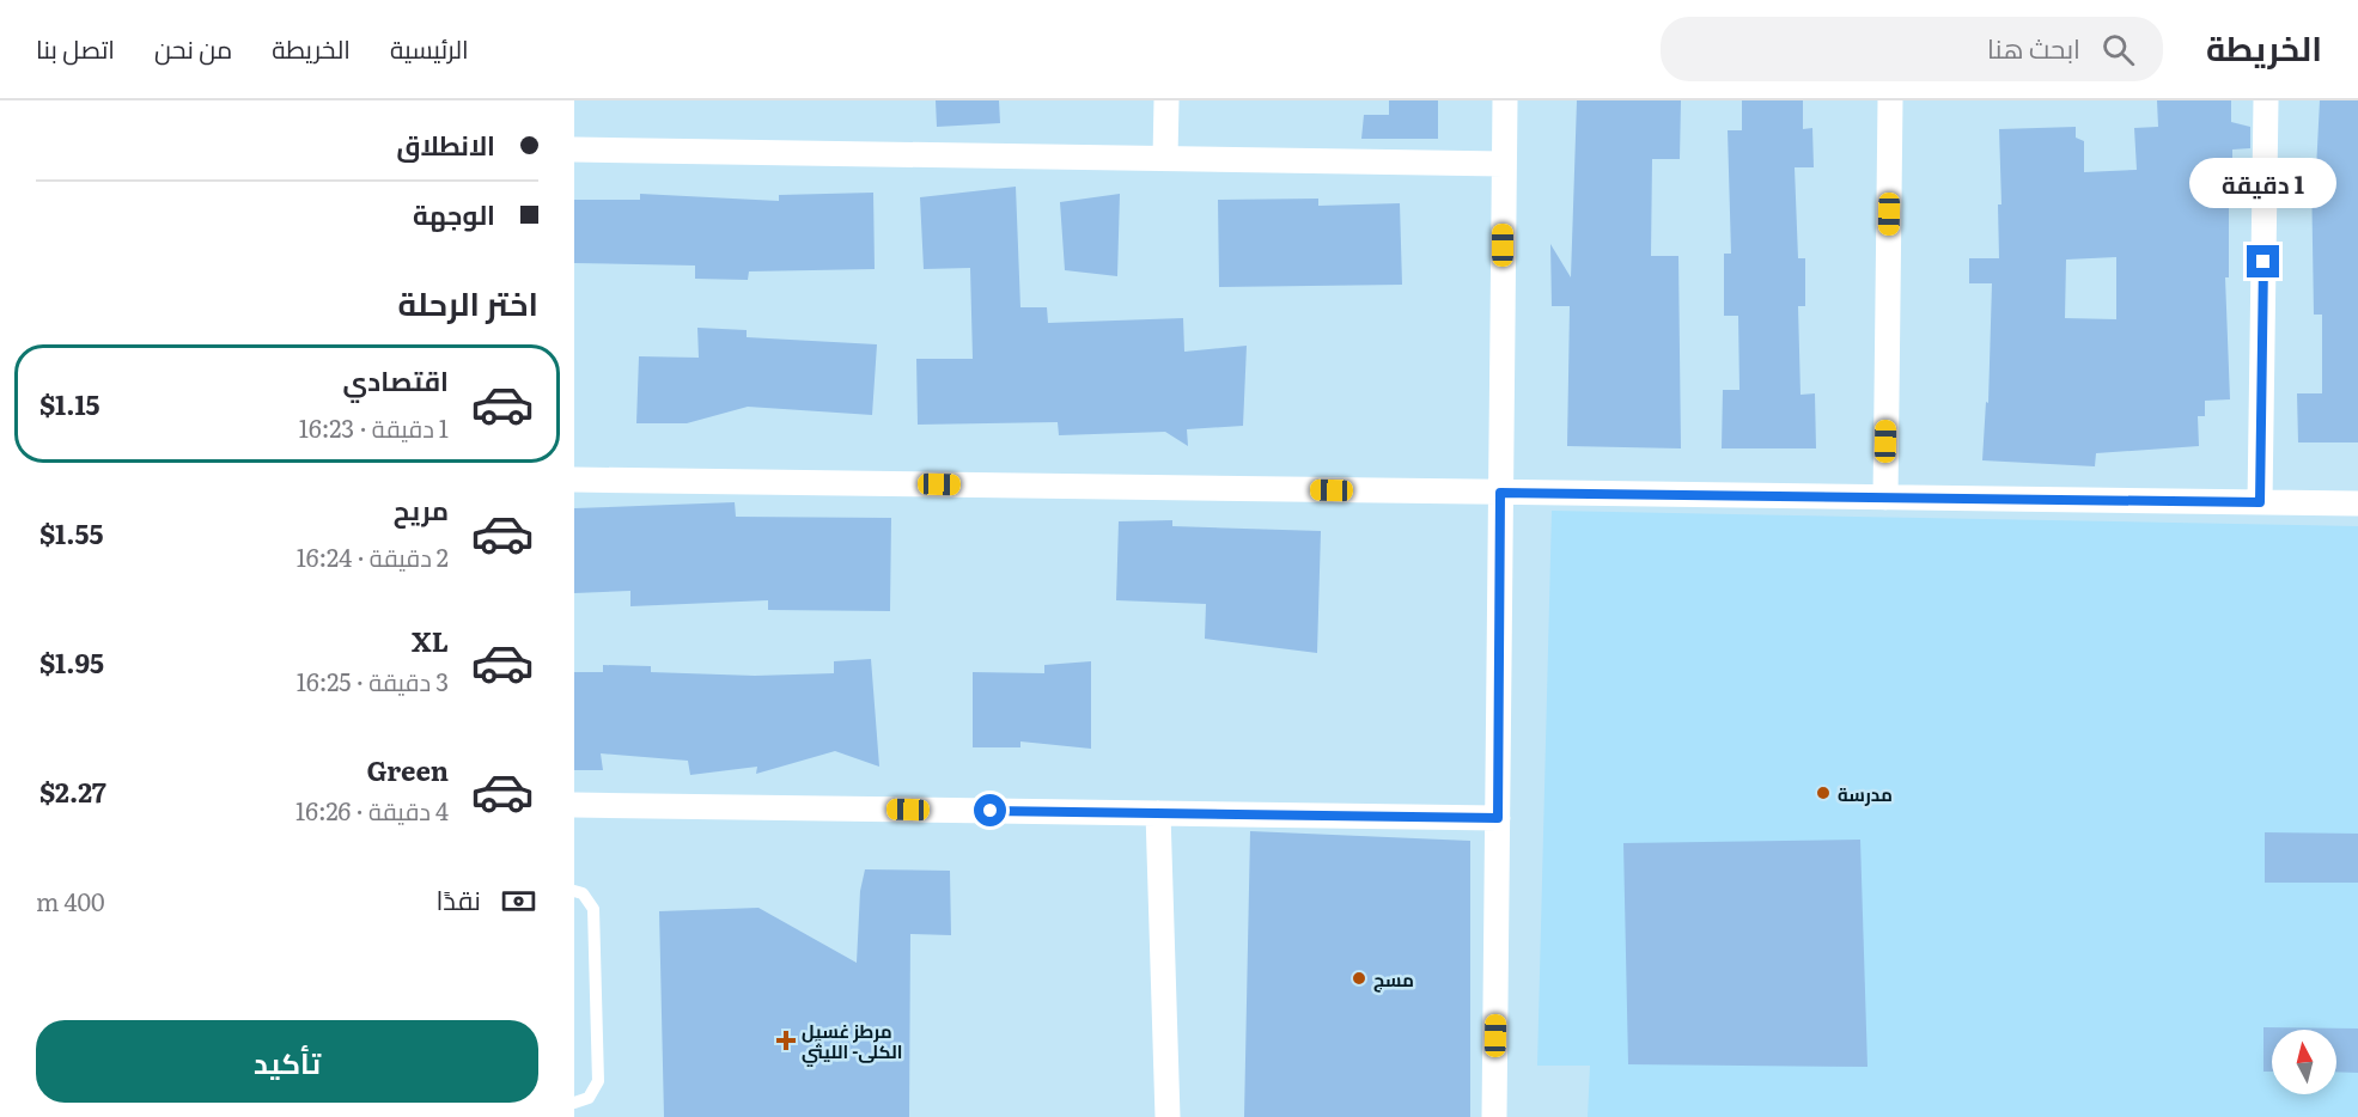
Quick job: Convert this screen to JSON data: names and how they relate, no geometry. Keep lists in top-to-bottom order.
{
  "places": {
    "other": ["مدرسة", "مسج"],
    "health": ["مرطز غسيل الكلى- الليثي"]
  },
  "north": "top",
  "page": {
    "header": "الخريطة",
    "search": "ابحث هنا",
    "nav": [
      "الرئيسية",
      "الخريطة",
      "من نحن",
      "اتصل بنا"
    ],
    "banner": ["الانطلاق", "الوجهة"],
    "bubble": "1 دقيقة",
    "heading": "اختر الرحلة",
    "list": [
      {
        "name": "اقتصادي",
        "note": "1 دقيقة · 16:23",
        "value": "$1.15"
      },
      {
        "name": "مريح",
        "note": "2 دقيقة · 16:24",
        "value": "$1.55"
      },
      {
        "name": "XL",
        "note": "3 دقيقة · 16:25",
        "value": "$1.95"
      },
      {
        "name": "Green",
        "note": "4 دقيقة · 16:26",
        "value": "$2.27"
      }
    ],
    "pay": ["نقدًا", "400 m"],
    "buttons": "تأكيد"
  }
}
